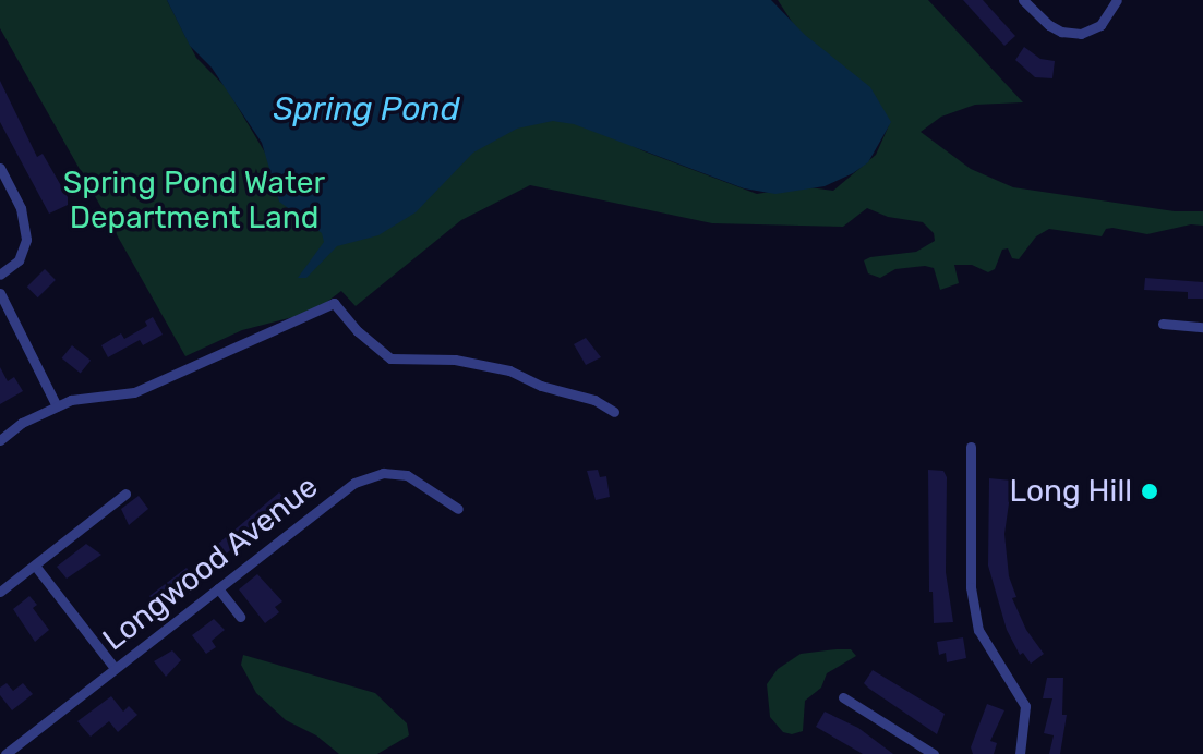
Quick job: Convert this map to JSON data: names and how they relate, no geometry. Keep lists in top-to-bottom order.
{
  "streets": {
    "street": ["Longwood Avenue"]
  },
  "water": ["Spring Pond"],
  "parks": ["Spring Pond Water Department Land"],
  "places": ["Long Hill"]
}
